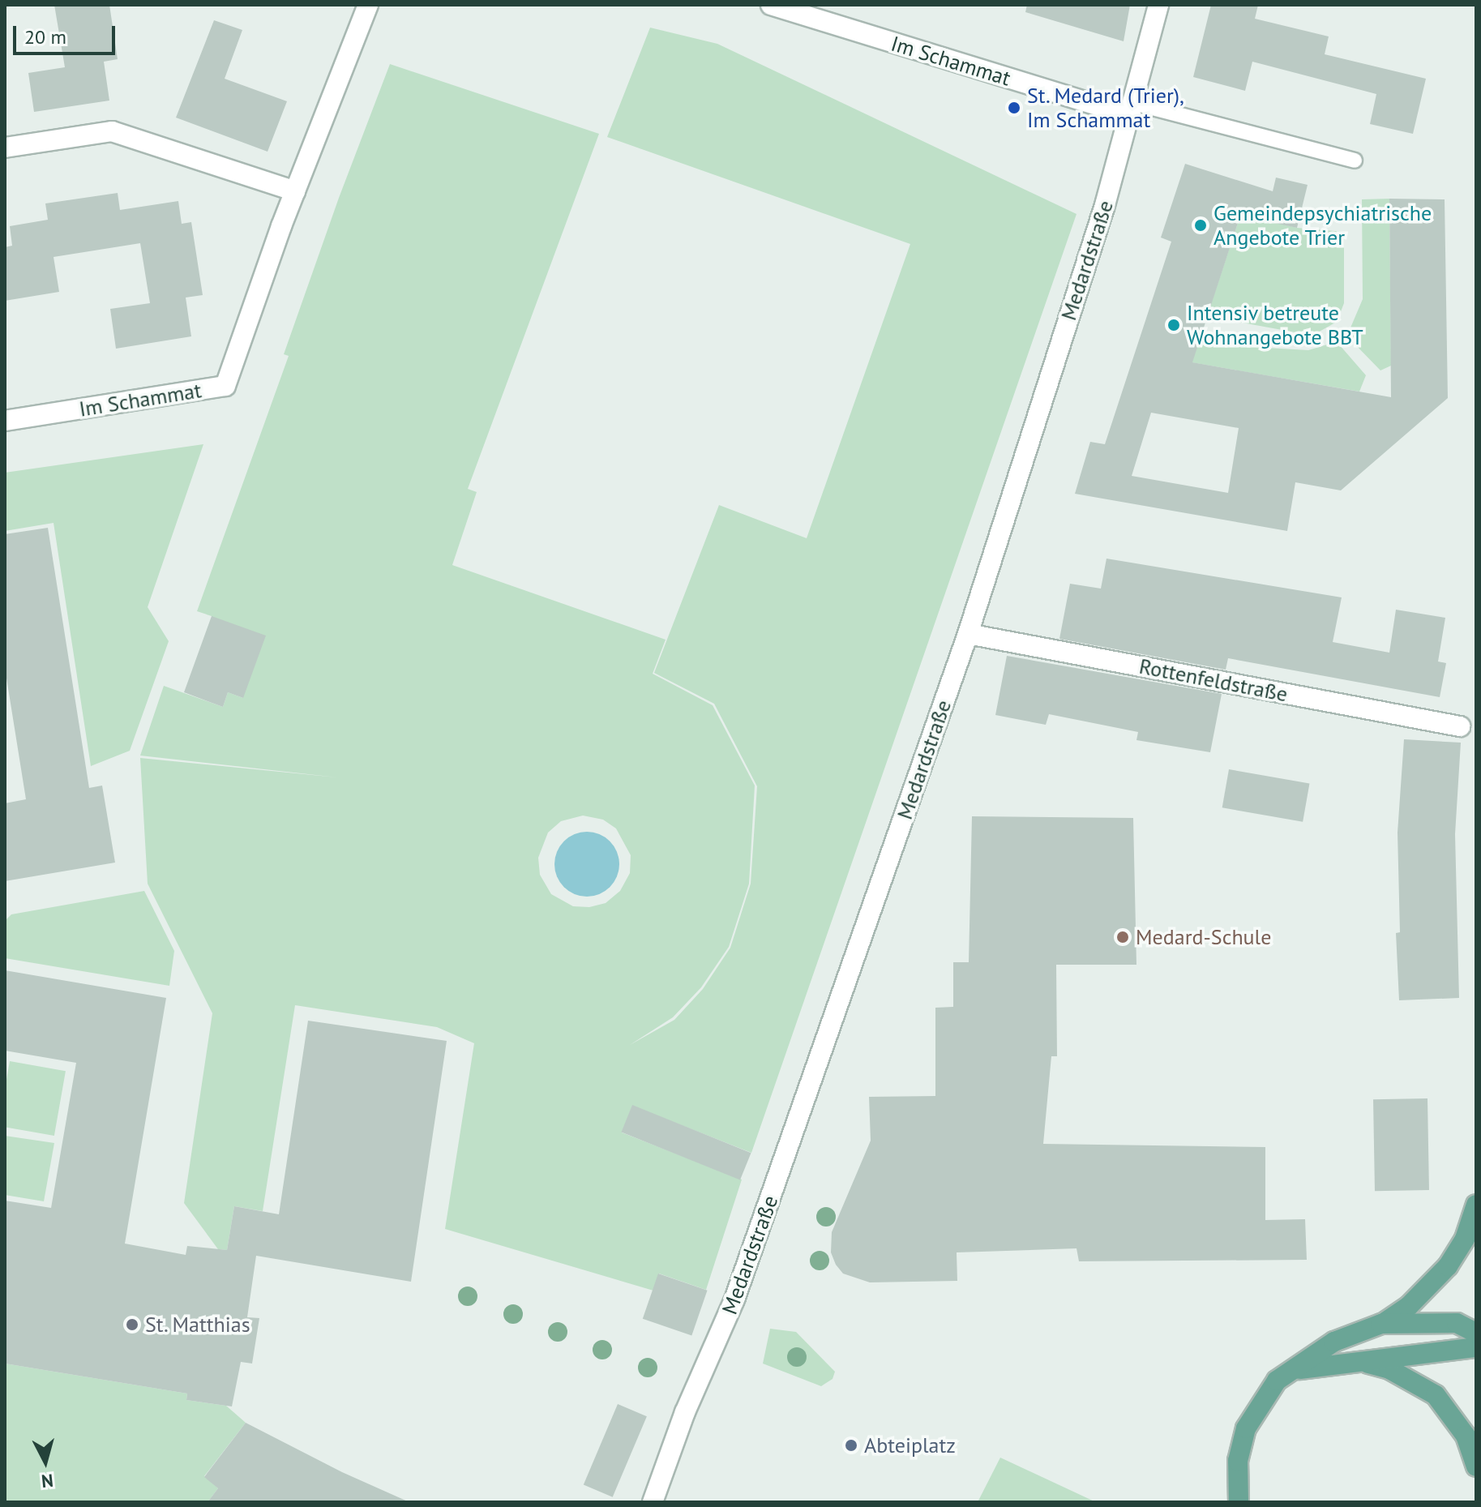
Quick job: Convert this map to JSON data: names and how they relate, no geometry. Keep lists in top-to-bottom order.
{
  "streets": {
    "street": ["Im Schammat", "Medardstraße", "Rottenfeldstraße"]
  },
  "crossings": [
    ["Im Schammat", "Medardstraße"],
    ["Medardstraße", "Rottenfeldstraße"]
  ],
  "places": [
    "St. Medard (Trier), Im Schammat",
    "Gemeindepsychiatrische Angebote Trier",
    "Intensiv betreute Wohnangebote BBT",
    "Medard-Schule",
    "St. Matthias",
    "Abteiplatz"
  ],
  "scale_bar": "20 m",
  "north": "bottom"
}
